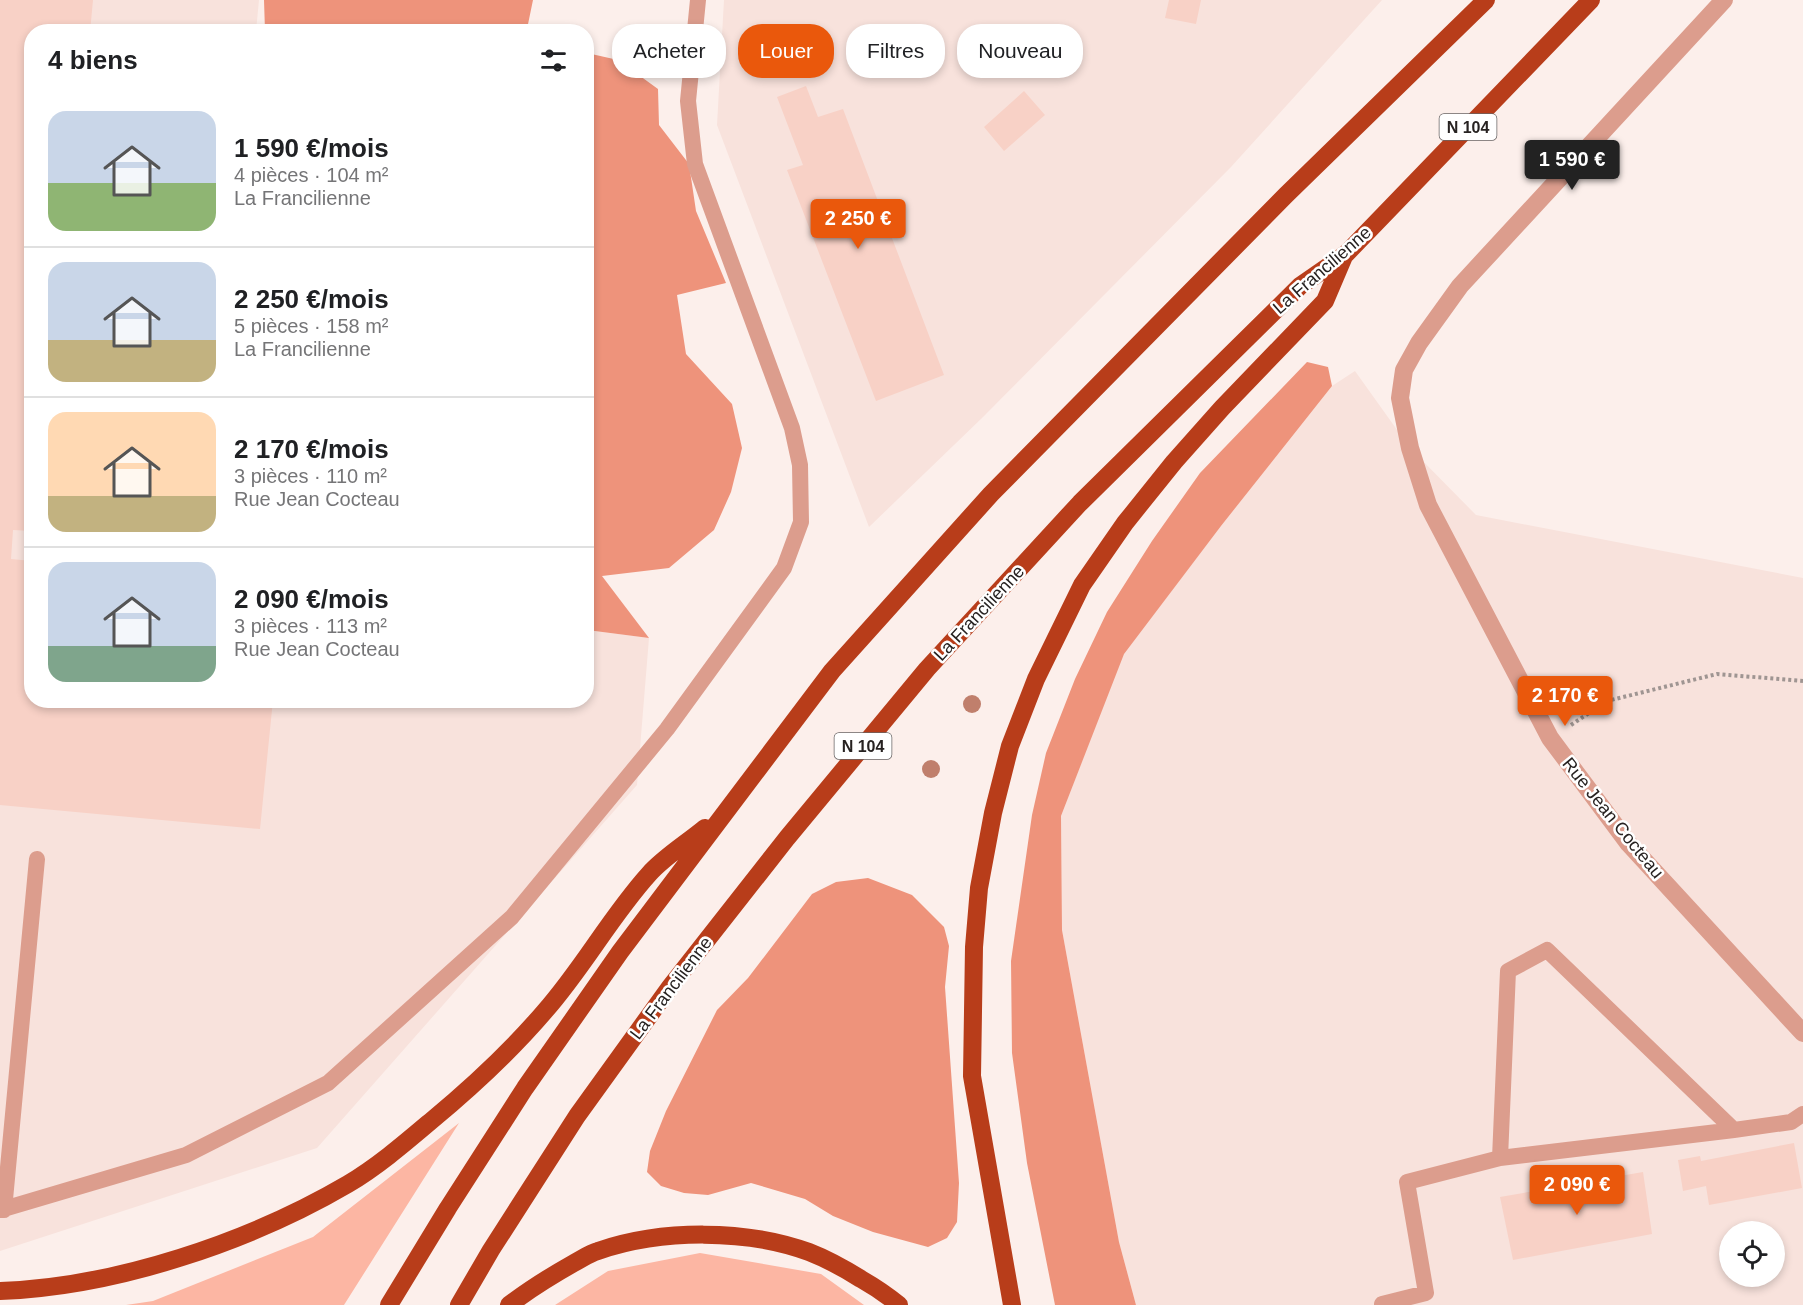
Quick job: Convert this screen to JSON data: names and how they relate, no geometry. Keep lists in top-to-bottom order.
{
  "streets": {
    "highway": ["N 104", "La Francilienne"],
    "street": ["Rue Jean Cocteau"]
  },
  "page": {
    "chip": [
      "Acheter",
      "Louer",
      "Filtres",
      "Nouveau"
    ],
    "heading": "4 biens",
    "list": [
      {
        "name": "1 590 €/mois",
        "note": "4 pièces · 104 m² · La Francilienne"
      },
      {
        "name": "2 250 €/mois",
        "note": "5 pièces · 158 m² · La Francilienne"
      },
      {
        "name": "2 170 €/mois",
        "note": "3 pièces · 110 m² · Rue Jean Cocteau"
      },
      {
        "name": "2 090 €/mois",
        "note": "3 pièces · 113 m² · Rue Jean Cocteau"
      }
    ],
    "price": [
      "1 590 €",
      "2 250 €",
      "2 170 €",
      "2 090 €"
    ]
  }
}
